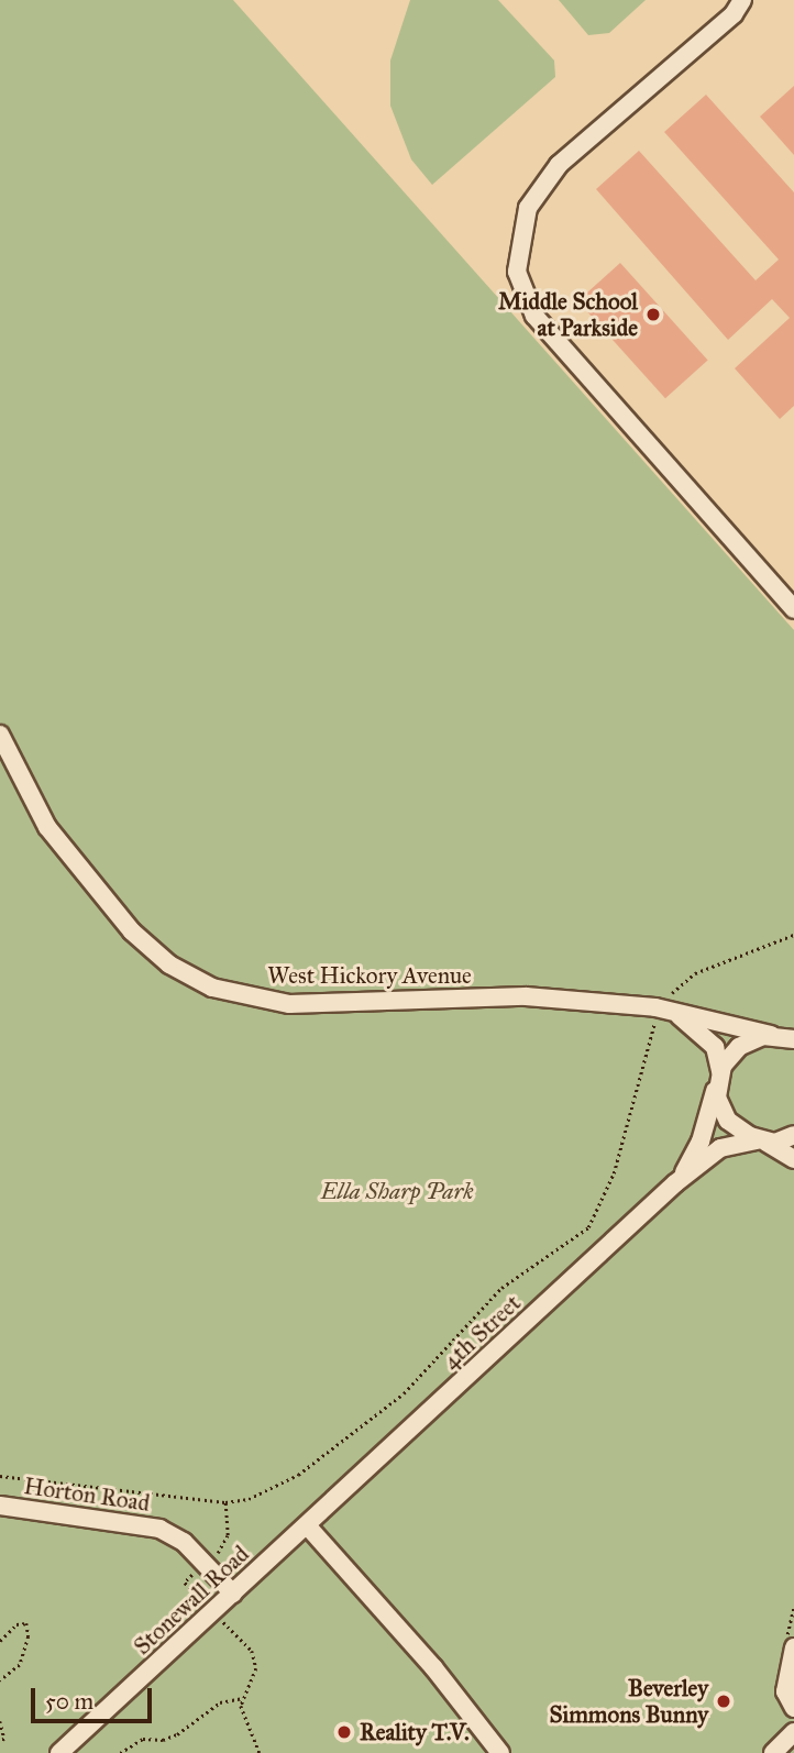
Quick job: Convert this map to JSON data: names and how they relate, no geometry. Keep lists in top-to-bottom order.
{
  "streets": {
    "street": [
      "West Hickory Avenue",
      "4th Street",
      "Horton Road",
      "Stonewall Road"
    ]
  },
  "crossings": [
    ["West Hickory Avenue", "4th Street"],
    ["4th Street", "Stonewall Road"],
    ["Horton Road", "Stonewall Road"]
  ],
  "parks": ["Ella Sharp Park"],
  "places": ["Middle School at Parkside", "Beverley Simmons Bunny", "Reality T.V."],
  "scale_bar": "50 m"
}
